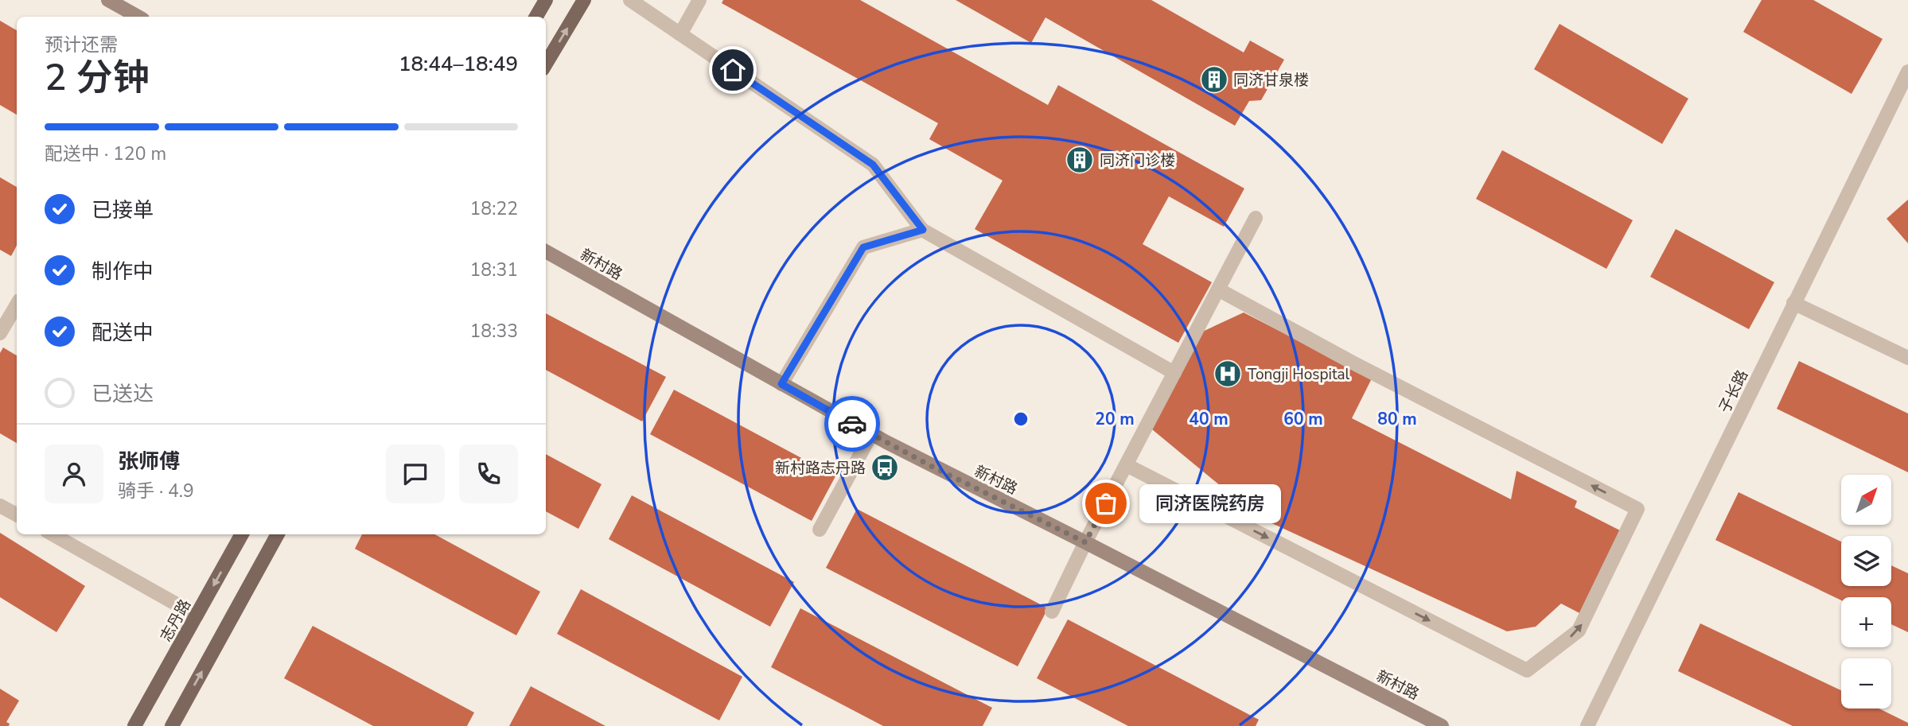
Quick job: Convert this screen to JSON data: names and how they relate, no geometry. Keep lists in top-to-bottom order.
{
  "streets": {
    "main road": ["新村路", "志丹路"],
    "street": ["子长路"]
  },
  "places": {
    "building": ["同济甘泉楼", "同济门诊楼"],
    "hospital": ["Tongji Hospital"],
    "bus stop": ["新村路志丹路"],
    "other": ["同济医院药房"]
  },
  "north": "top right",
  "page": {
    "heading": ["2 分钟", "预计还需", "18:44–18:49"],
    "panel": ["张师傅", "骑手 · 4.9"],
    "bar": "配送中 · 120 m",
    "list": [
      ["已接单", "18:22"],
      ["制作中", "18:31"],
      ["配送中", "18:33"],
      "已送达"
    ],
    "map_buttons": ["+", "−"],
    "bubble": "同济医院药房"
  },
  "rings": [
    "20 m",
    "40 m",
    "60 m",
    "80 m"
  ]
}
